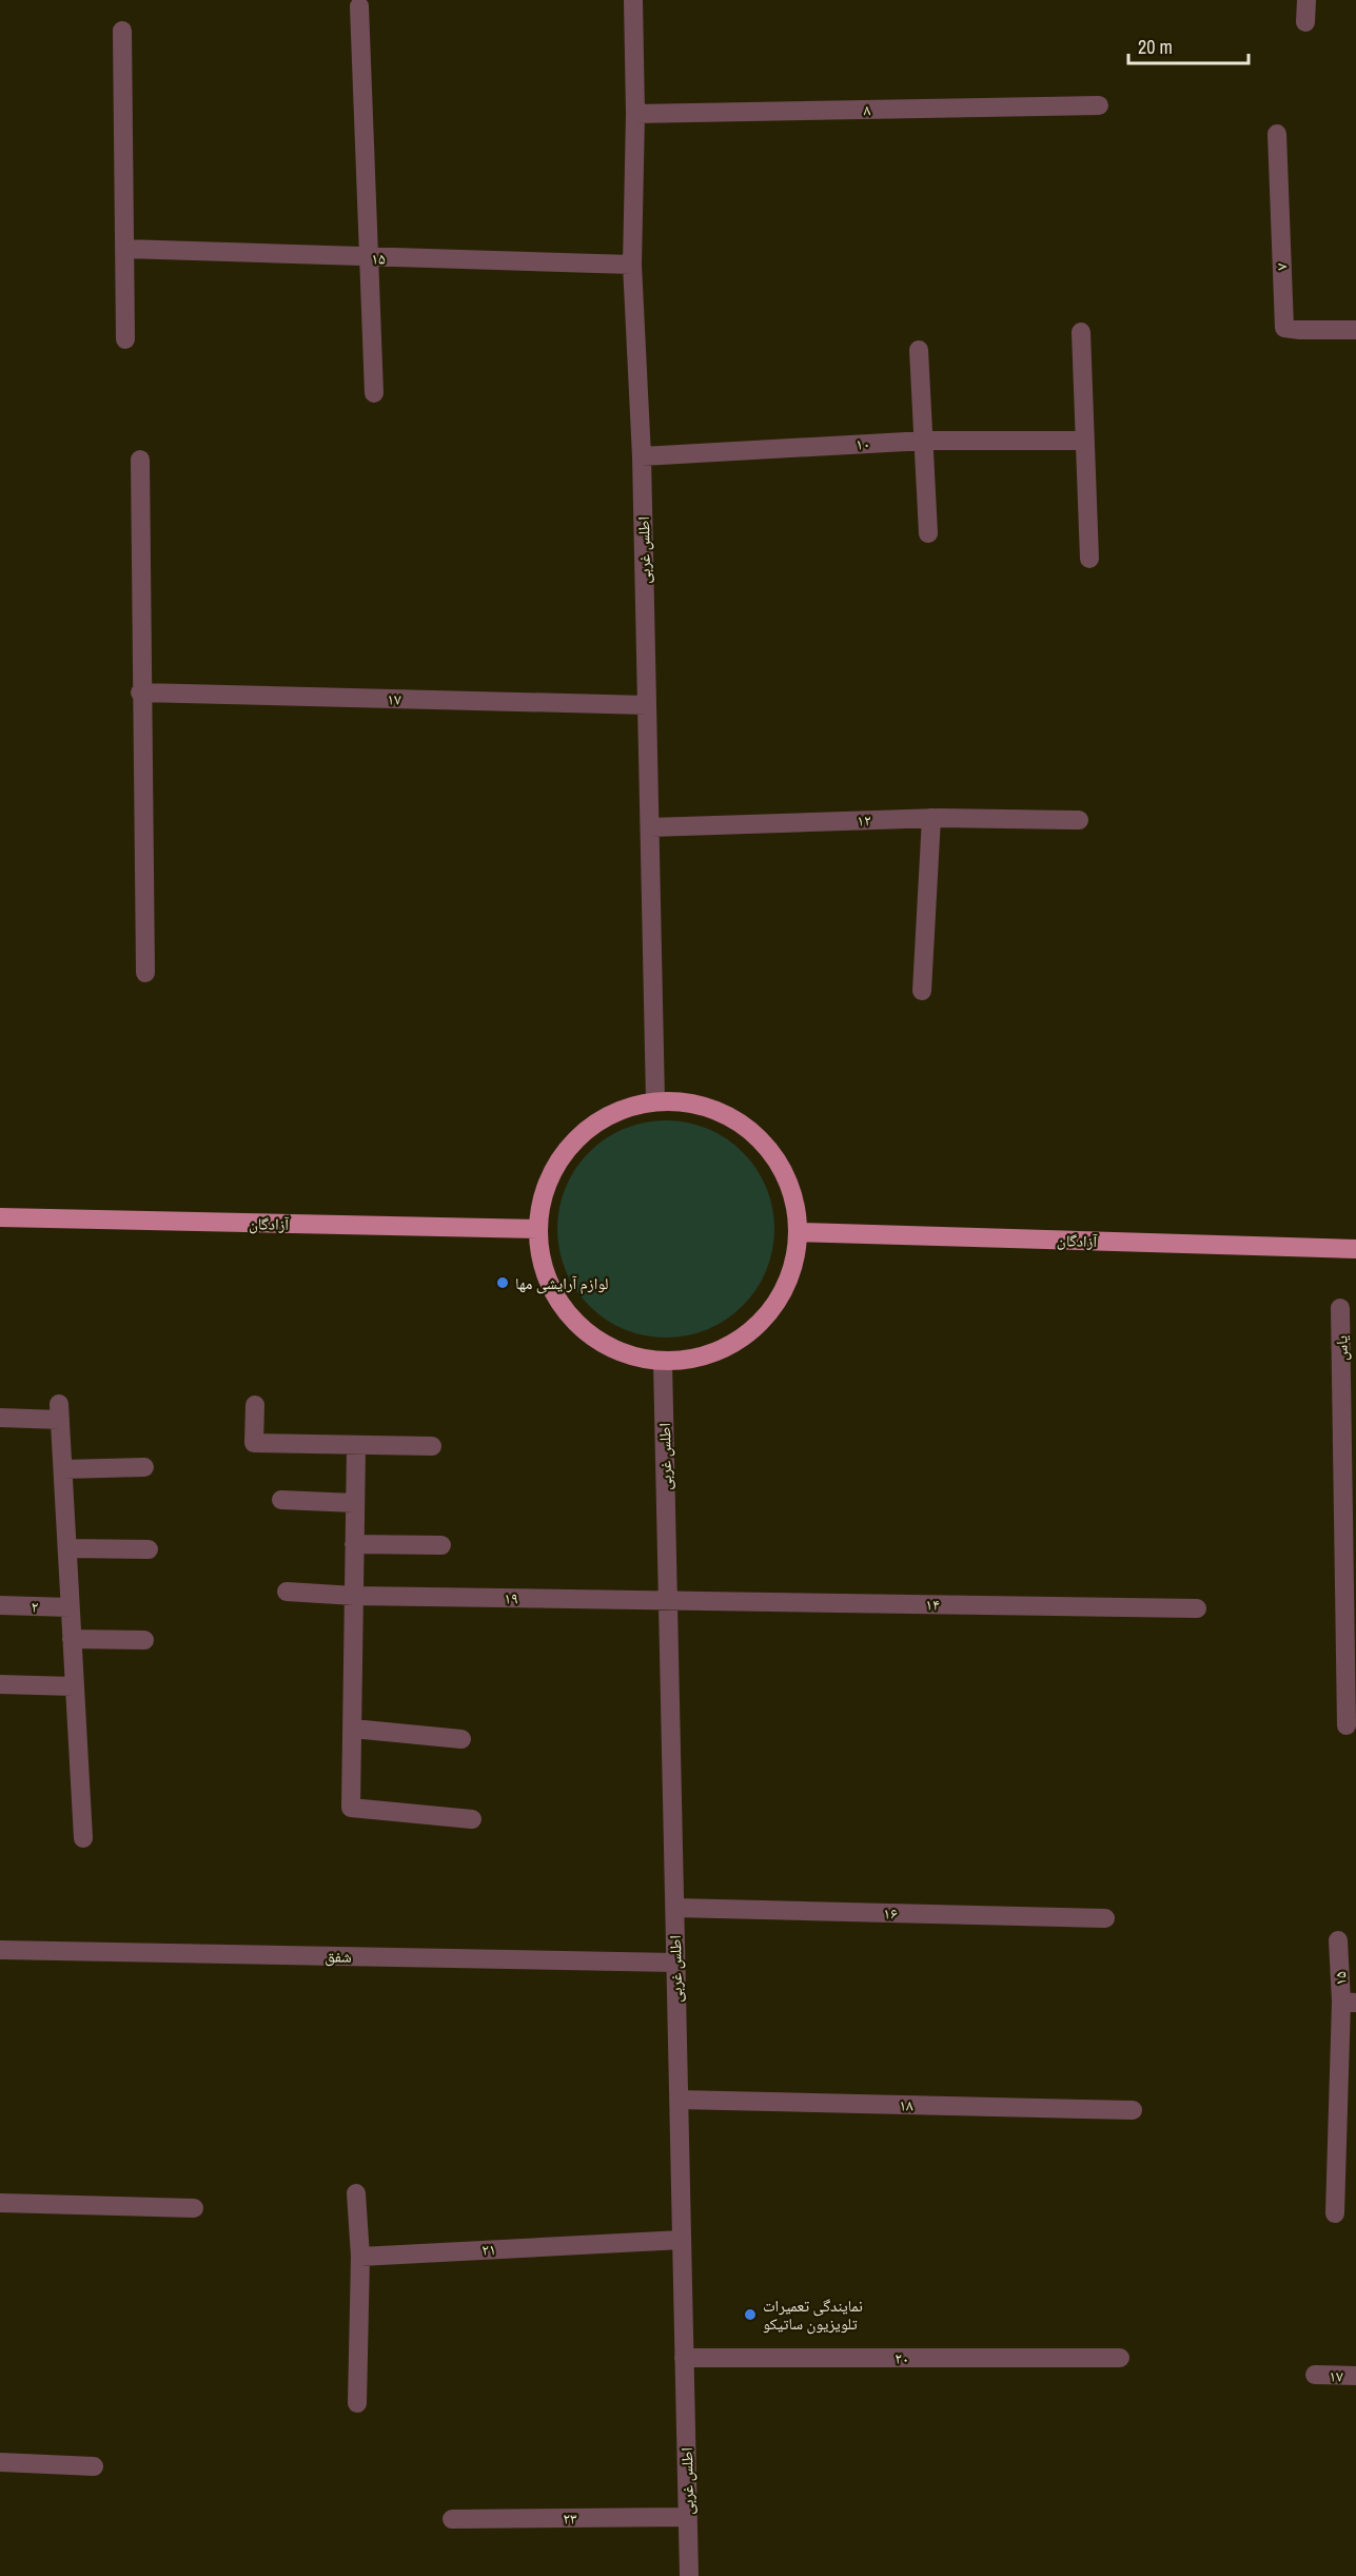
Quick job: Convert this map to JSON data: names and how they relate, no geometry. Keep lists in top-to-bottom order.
{
  "streets": {
    "main road": ["آزادگان"],
    "street": [
      "۸",
      "۱۵",
      "۷",
      "۱۰",
      "اطلس غربی",
      "۱۷",
      "۱۲",
      "یاس",
      "۱۹",
      "۱۴",
      "۲",
      "۱۶",
      "شفق",
      "۱۸",
      "۲۱",
      "۲۰",
      "۲۳"
    ]
  },
  "crossings": [
    ["۸", "اطلس غربی"],
    ["۱۵", "اطلس غربی"],
    ["۱۰", "اطلس غربی"],
    ["اطلس غربی", "۱۷"],
    ["اطلس غربی", "۱۲"],
    ["اطلس غربی", "۱۹"],
    ["اطلس غربی", "۱۴"],
    ["اطلس غربی", "۱۶"],
    ["اطلس غربی", "شفق"],
    ["اطلس غربی", "۱۸"],
    ["اطلس غربی", "۲۱"],
    ["اطلس غربی", "۲۰"],
    ["اطلس غربی", "۲۳"],
    ["۱۹", "۱۴"]
  ],
  "places": ["لوازم آرایشی مها", "نمایندگی تعمیرات تلویزیون ساتیکو"],
  "scale_bar": "20 m"
}
